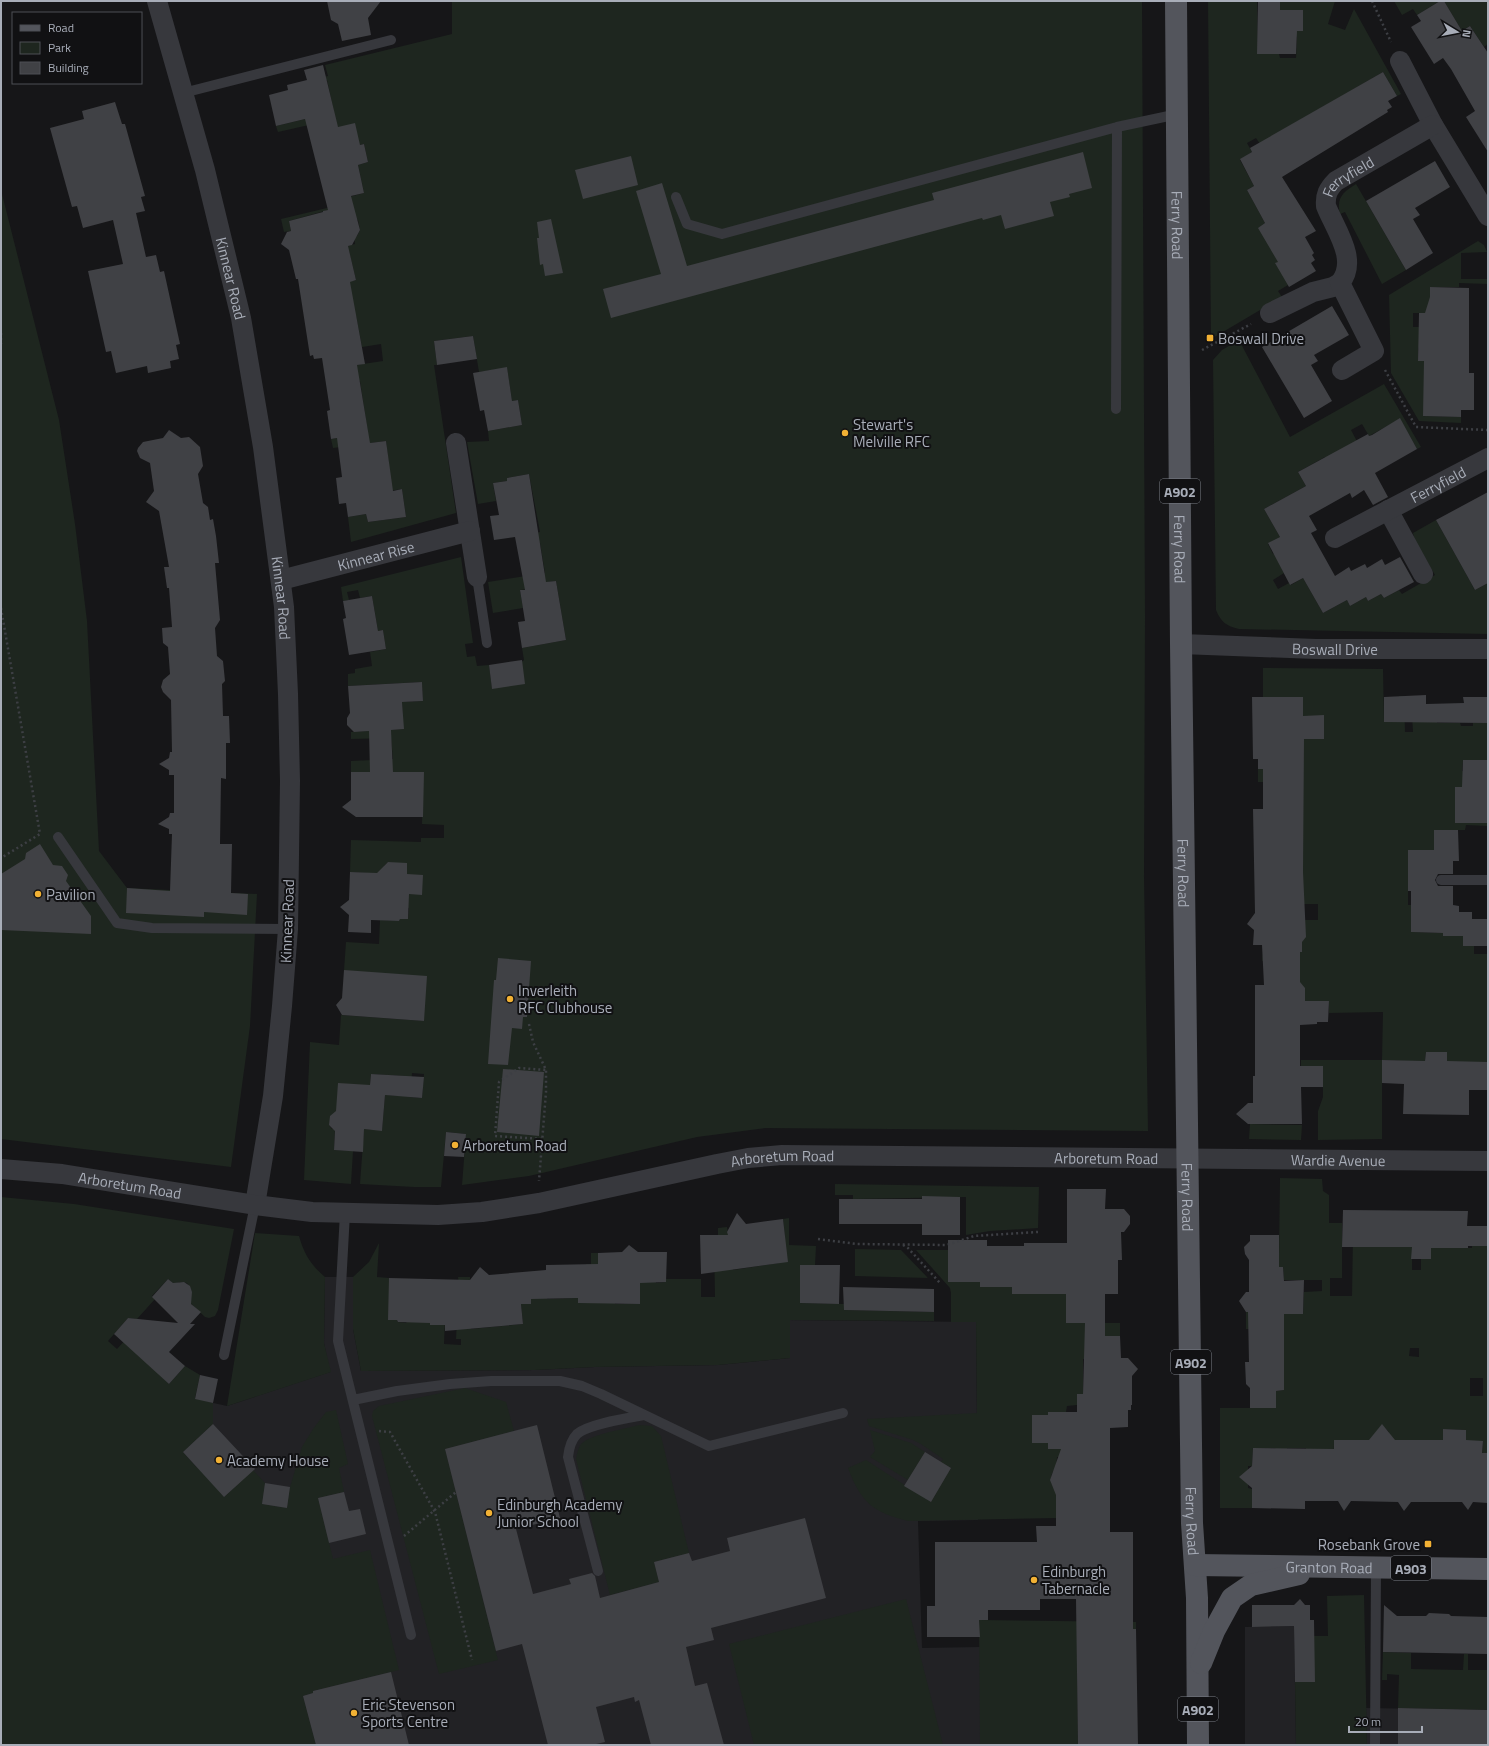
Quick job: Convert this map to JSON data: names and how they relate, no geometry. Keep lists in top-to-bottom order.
{
  "streets": {
    "main road": [
      "Ferry Road",
      "A902",
      "Granton Road",
      "A903"
    ],
    "street": [
      "Ferryfield",
      "Kinnear Road",
      "Kinnear Rise",
      "Boswall Drive",
      "Arboretum Road",
      "Wardie Avenue"
    ]
  },
  "crossings": [
    ["Ferry Road", "Boswall Drive"],
    ["Ferry Road", "Arboretum Road"],
    ["Ferry Road", "Wardie Avenue"],
    ["Ferry Road", "Granton Road"],
    ["Kinnear Road", "Kinnear Rise"],
    ["Kinnear Road", "Arboretum Road"],
    ["Arboretum Road", "Wardie Avenue"]
  ],
  "places": {
    "transit": ["Boswall Drive", "Rosebank Grove"],
    "other": [
      "Stewart's Melville RFC",
      "Pavilion",
      "Inverleith RFC Clubhouse",
      "Arboretum Road",
      "Academy House",
      "Edinburgh Academy Junior School",
      "Edinburgh Tabernacle",
      "Eric Stevenson Sports Centre"
    ]
  },
  "legend": ["Road", "Park", "Building"],
  "scale_bar": "20 m",
  "north": "right"
}
